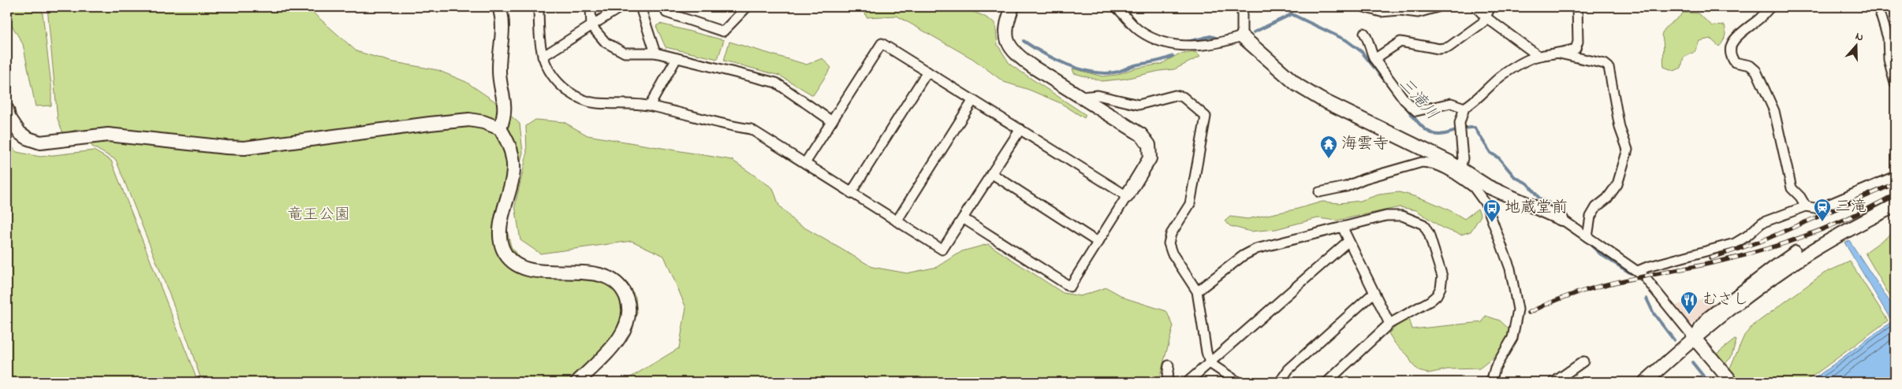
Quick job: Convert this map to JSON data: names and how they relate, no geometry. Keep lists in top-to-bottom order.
{
  "water": ["三滝川"],
  "parks": ["竜王公園"],
  "places": {
    "temple": ["海雲寺"],
    "station": ["三滝"],
    "bus stop": ["地蔵堂前"],
    "restaurant": ["むさし"]
  },
  "north": "top"
}
